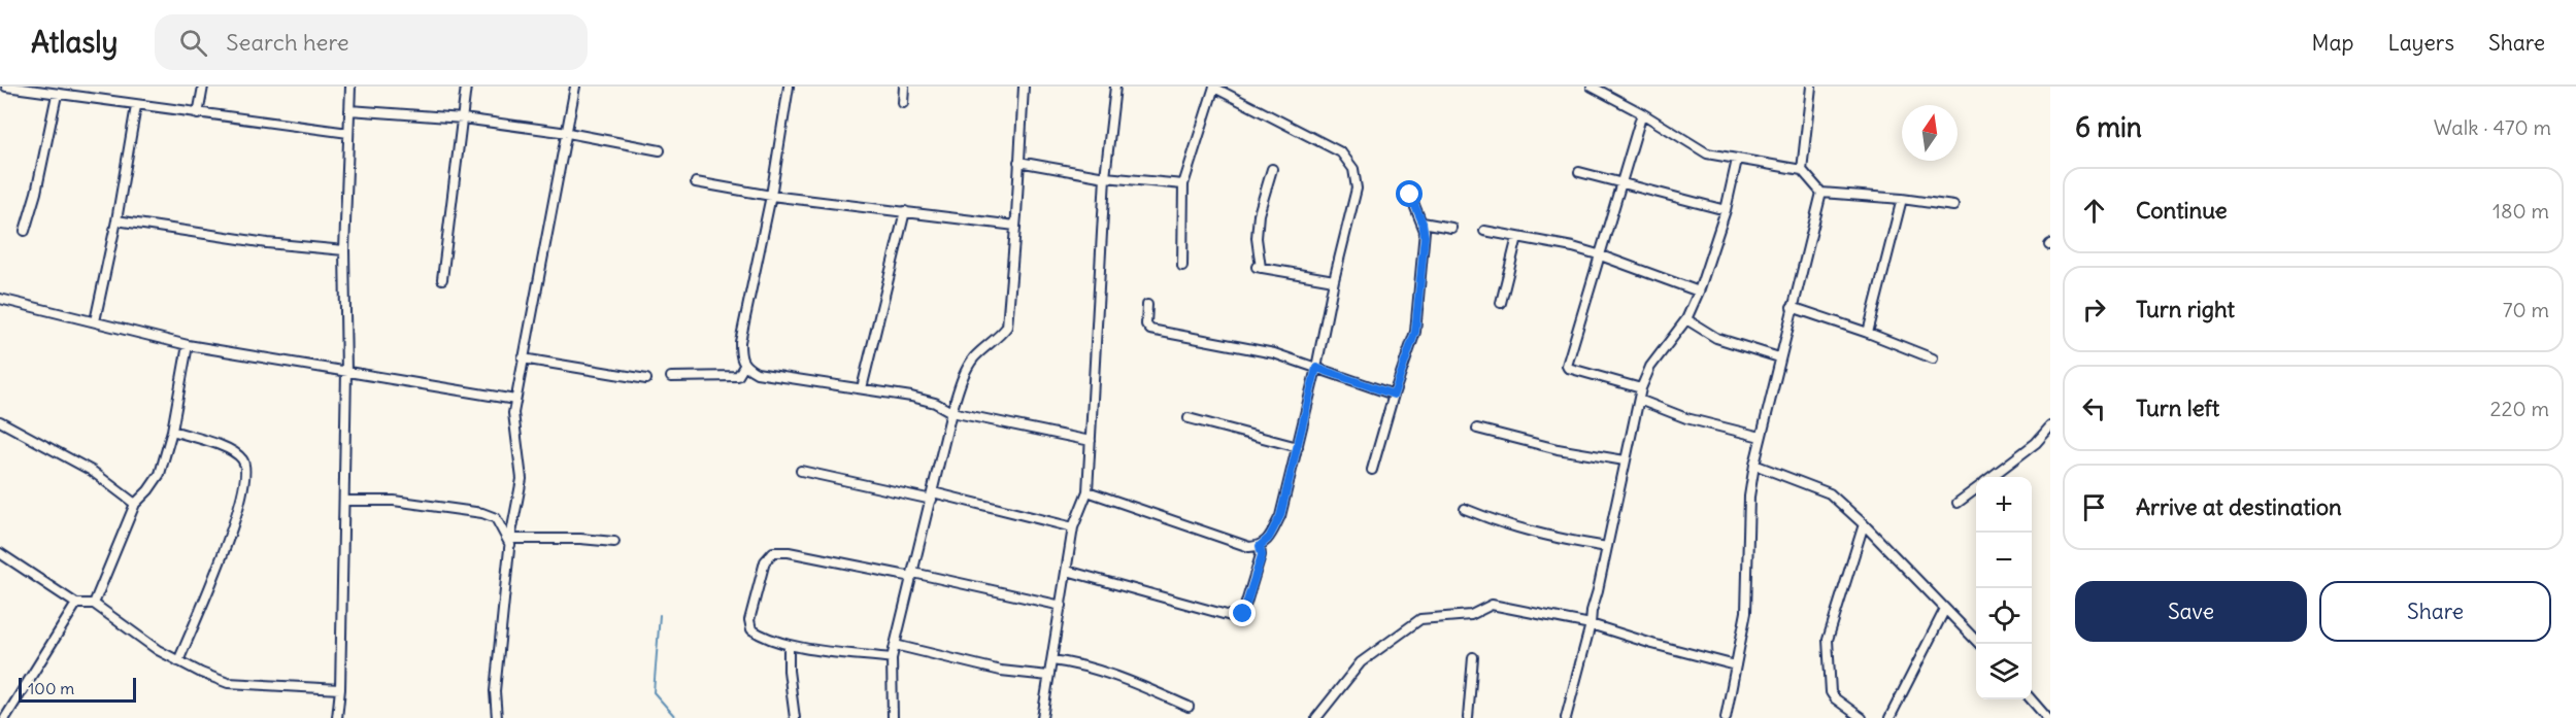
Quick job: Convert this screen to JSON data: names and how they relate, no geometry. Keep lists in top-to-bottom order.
{
  "scale_bar": "100 m",
  "north": "top",
  "page": {
    "header": "Atlasly",
    "search": "Search here",
    "nav": ["Map", "Layers", "Share"],
    "heading": ["6 min", "Walk · 470 m"],
    "list": [
      ["Continue", "180 m"],
      ["Turn right", "70 m"],
      ["Turn left", "220 m"],
      "Arrive at destination"
    ],
    "map_buttons": ["+", "−"],
    "buttons": ["Save", "Share"],
    "scale": "100 m"
  }
}
